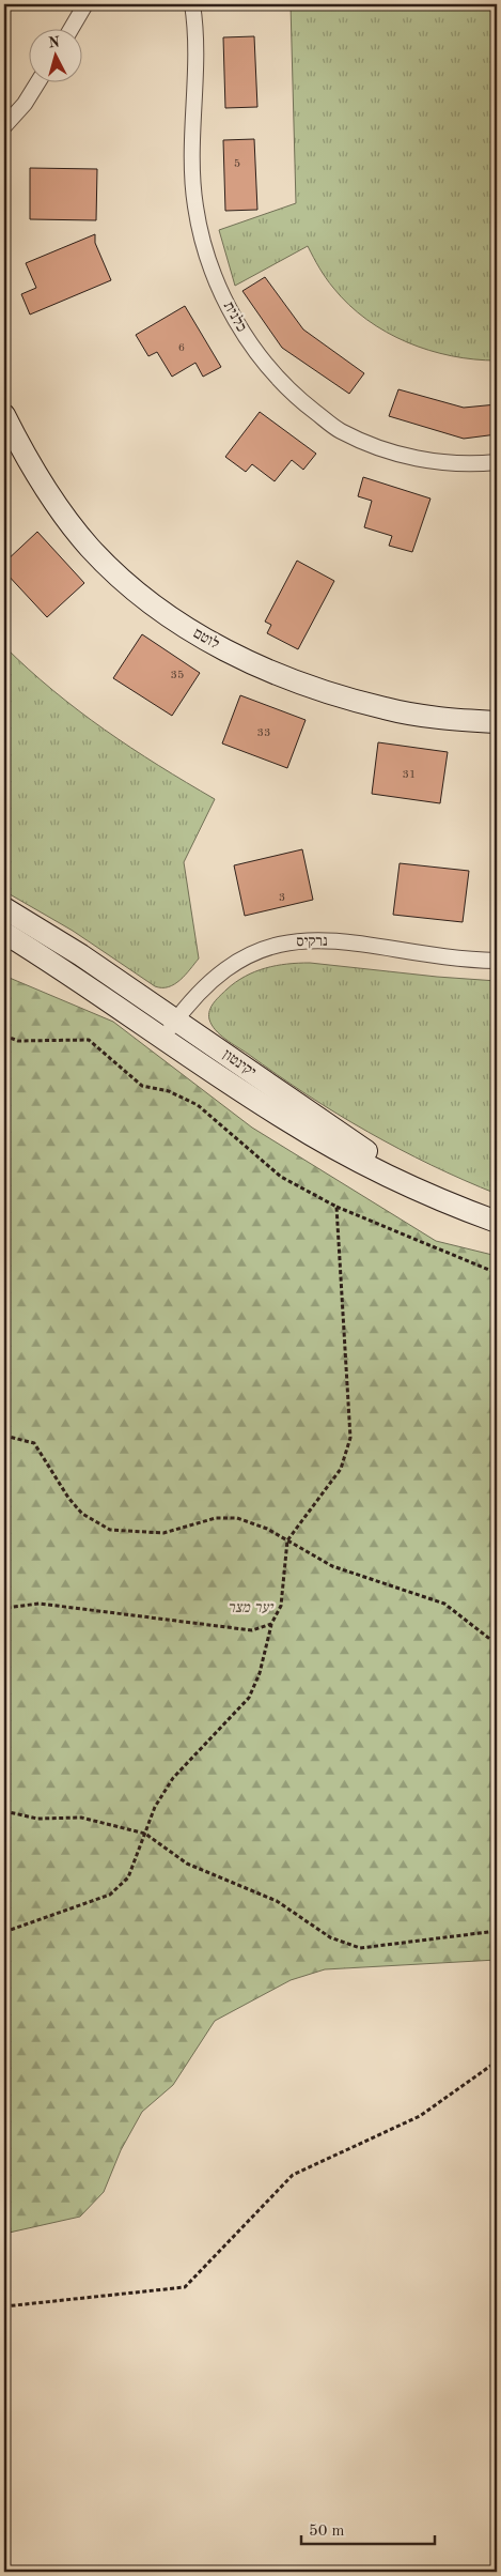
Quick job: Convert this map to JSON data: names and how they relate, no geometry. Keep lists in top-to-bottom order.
{
  "streets": {
    "street": [
      "כלנית",
      "לוטם",
      "נרקיס",
      "יקינטון"
    ]
  },
  "crossings": [
    ["נרקיס", "יקינטון"]
  ],
  "parks": ["יער מצר"],
  "house_numbers": [
    "5",
    "6",
    "35",
    "33",
    "31",
    "3"
  ],
  "scale_bar": "50 m",
  "north": "top"
}
